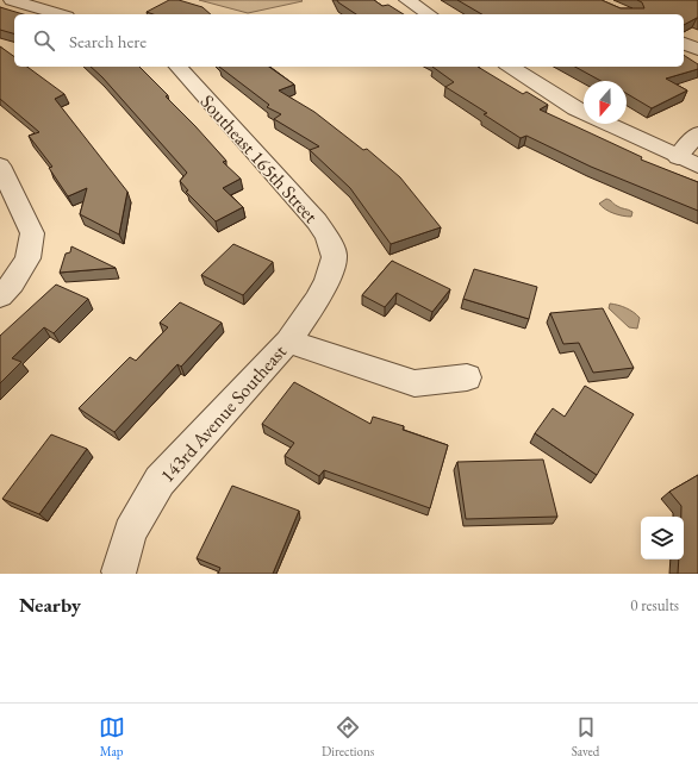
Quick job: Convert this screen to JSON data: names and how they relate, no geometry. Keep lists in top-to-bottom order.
{
  "streets": {
    "street": ["Southeast 165th Street", "143rd Avenue Southeast"]
  },
  "crossings": [
    ["Southeast 165th Street", "143rd Avenue Southeast"]
  ],
  "north": "bottom",
  "page": {
    "search": "Search here",
    "heading": ["Nearby", "0 results"],
    "nav": ["Map", "Directions", "Saved"]
  }
}
